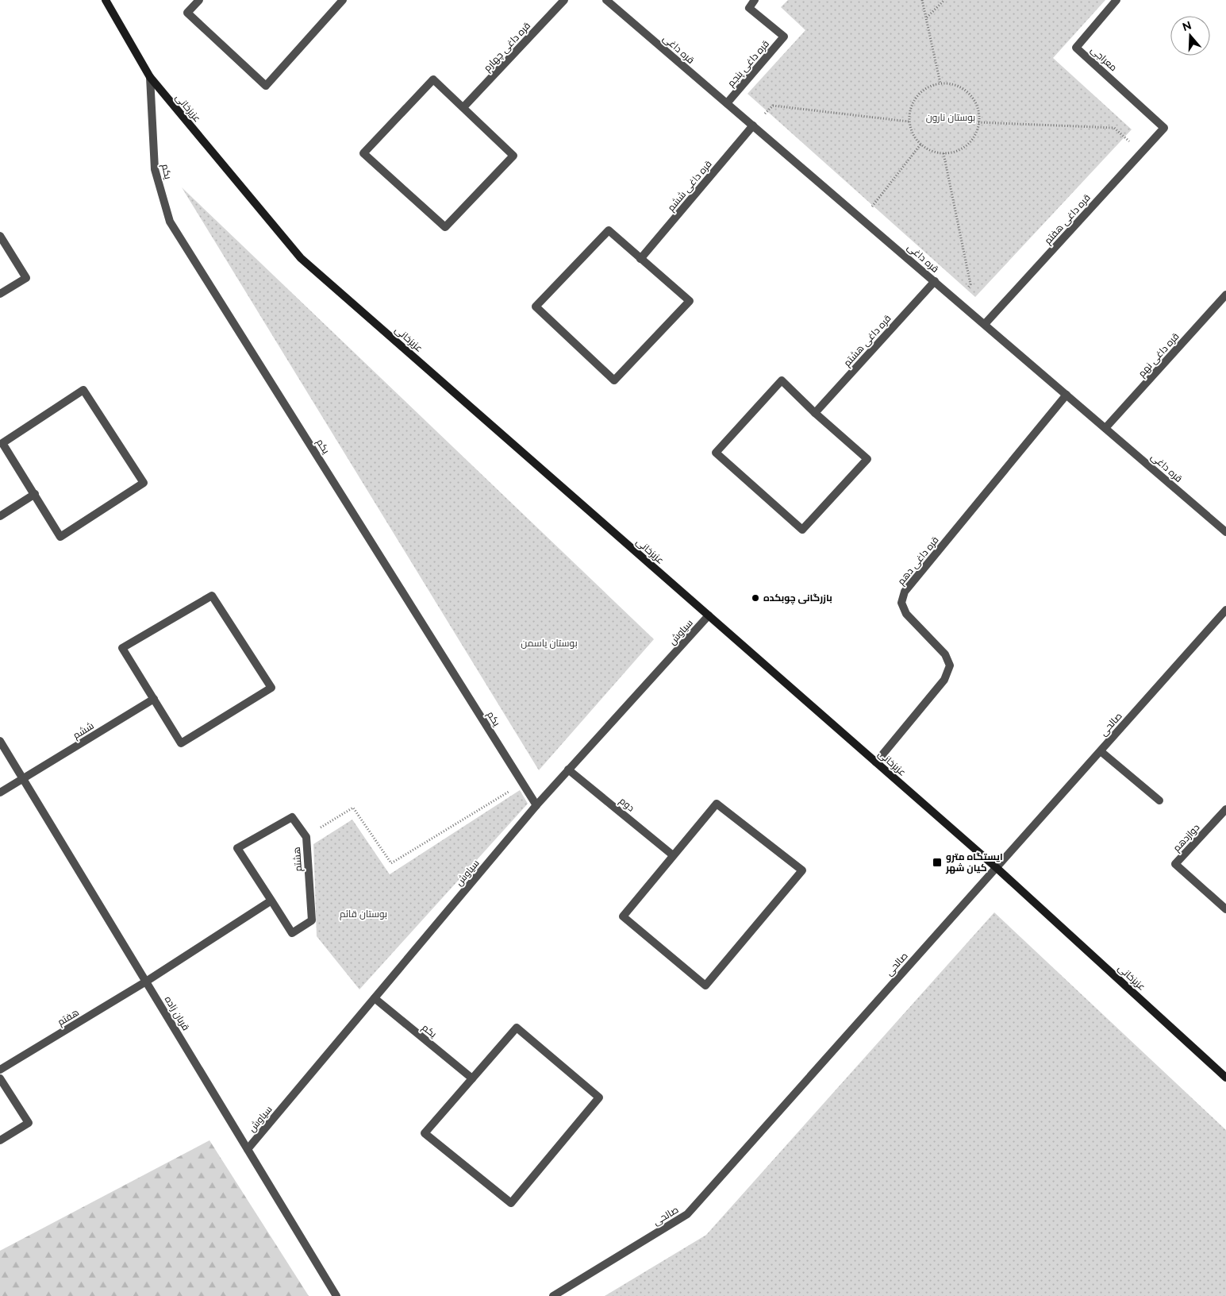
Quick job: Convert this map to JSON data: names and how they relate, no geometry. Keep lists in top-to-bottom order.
{
  "streets": {
    "main road": ["عزیزخانی"],
    "street": [
      "قره داغی چهارم",
      "قره داغی",
      "معراجی",
      "قره داغی پنجم",
      "یکم",
      "قره داغی ششم",
      "قره داغی هفتم",
      "قره داغی هشتم",
      "قره داغی نهم",
      "قره داغی دهم",
      "سیاوش",
      "صالحی",
      "ششم",
      "دوم",
      "دوازدهم",
      "هشتم",
      "قربان زاده",
      "هفتم"
    ]
  },
  "crossings": [
    ["قره داغی", "قره داغی پنجم"],
    ["قره داغی", "قره داغی ششم"],
    ["قره داغی", "قره داغی هفتم"],
    ["قره داغی", "قره داغی هشتم"],
    ["قره داغی", "قره داغی نهم"],
    ["قره داغی", "قره داغی دهم"],
    ["معراجی", "قره داغی هفتم"],
    ["عزیزخانی", "یکم"],
    ["عزیزخانی", "قره داغی دهم"],
    ["عزیزخانی", "سیاوش"],
    ["عزیزخانی", "صالحی"],
    ["یکم", "سیاوش"],
    ["سیاوش", "دوم"],
    ["سیاوش", "قربان زاده"],
    ["ششم", "قربان زاده"],
    ["قربان زاده", "هفتم"]
  ],
  "parks": ["بوستان نارون", "بوستان یاسمن", "بوستان قائم"],
  "places": {
    "other": ["بازرگانی چوبکده"],
    "transit": ["ایستگاه مترو کیان شهر"]
  },
  "north": "top"
}
